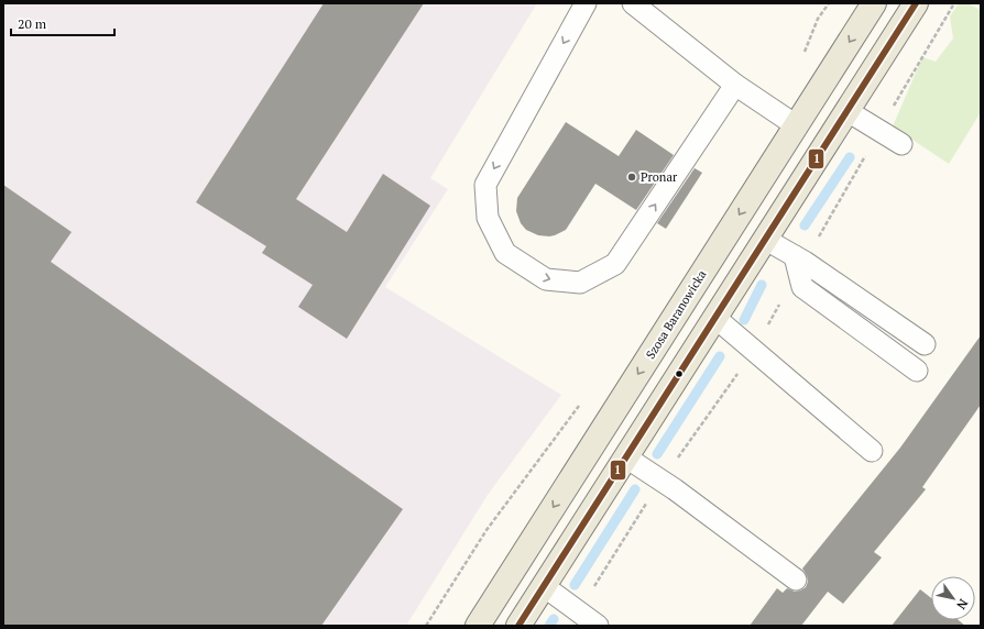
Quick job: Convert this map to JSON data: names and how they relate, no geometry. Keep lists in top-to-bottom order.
{
  "streets": {
    "main road": ["Szosa Baranowicka"]
  },
  "places": ["Pronar"],
  "lines": ["transit line 1"],
  "scale_bar": "20 m",
  "north": "bottom right"
}
